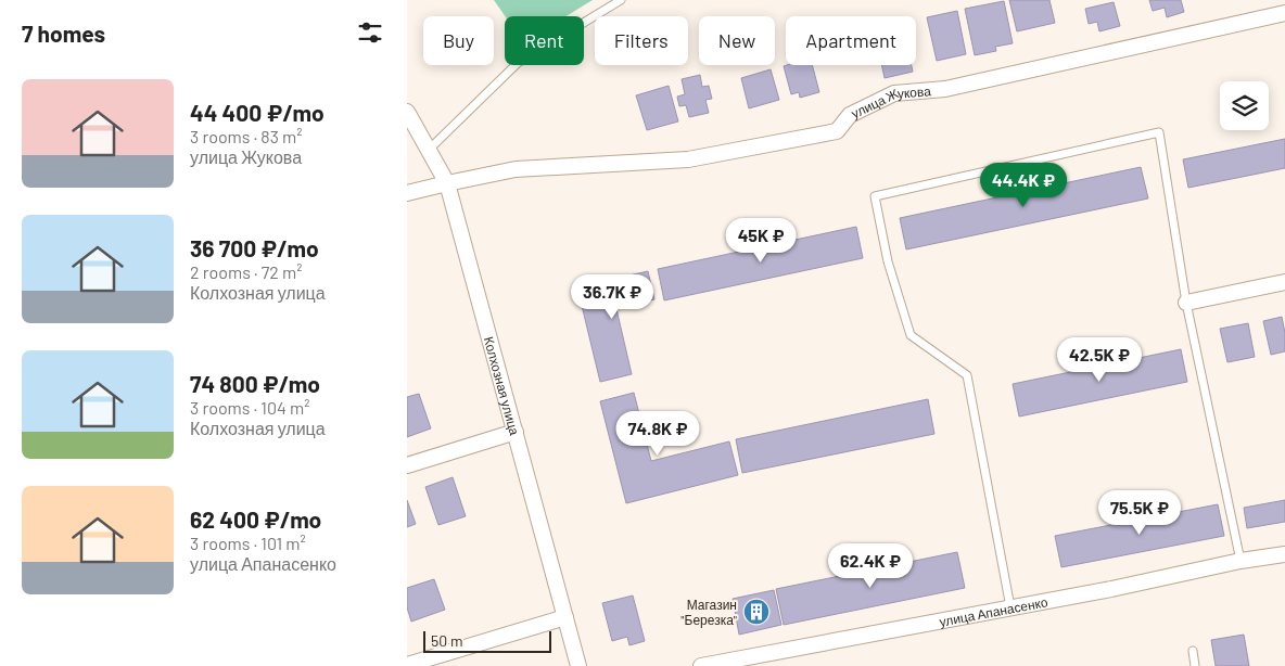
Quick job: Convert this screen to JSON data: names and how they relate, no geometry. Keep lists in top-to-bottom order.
{
  "streets": {
    "street": ["улица Жукова", "Колхозная улица", "улица Апанасенко"]
  },
  "crossings": [
    ["улица Жукова", "Колхозная улица"]
  ],
  "places": {
    "building": ["Магазин \"Березка\""]
  },
  "scale_bar": "50 m",
  "page": {
    "heading": "7 homes",
    "chip": [
      "Buy",
      "Rent",
      "Filters",
      "New",
      "Apartment"
    ],
    "list": [
      {
        "name": "44 400 ₽/mo",
        "note": "3 rooms · 83 m² · улица Жукова"
      },
      {
        "name": "36 700 ₽/mo",
        "note": "2 rooms · 72 m² · Колхозная улица"
      },
      {
        "name": "74 800 ₽/mo",
        "note": "3 rooms · 104 m² · Колхозная улица"
      },
      {
        "name": "62 400 ₽/mo",
        "note": "3 rooms · 101 m² · улица Апанасенко"
      }
    ],
    "price": [
      "44.4K ₽",
      "45K ₽",
      "36.7K ₽",
      "42.5K ₽",
      "74.8K ₽",
      "75.5K ₽",
      "62.4K ₽"
    ],
    "scale": "50 m"
  }
}
